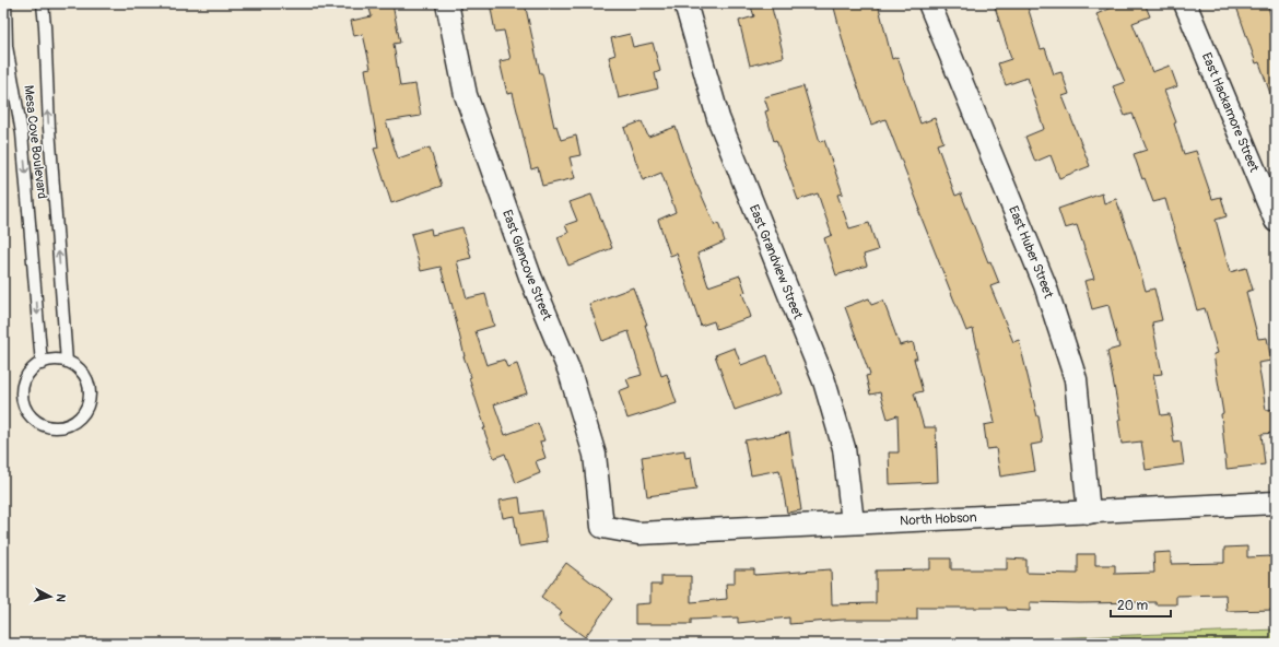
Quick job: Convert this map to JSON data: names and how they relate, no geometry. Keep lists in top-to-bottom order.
{
  "streets": {
    "street": [
      "East Hackamore Street",
      "East Huber Street",
      "East Grandview Street",
      "East Glencove Street",
      "North Hobson"
    ],
    "lane": ["Mesa Cove Boulevard"]
  },
  "crossings": [
    ["East Huber Street", "North Hobson"],
    ["East Grandview Street", "North Hobson"],
    ["East Glencove Street", "North Hobson"]
  ],
  "scale_bar": "20 m",
  "north": "right"
}
